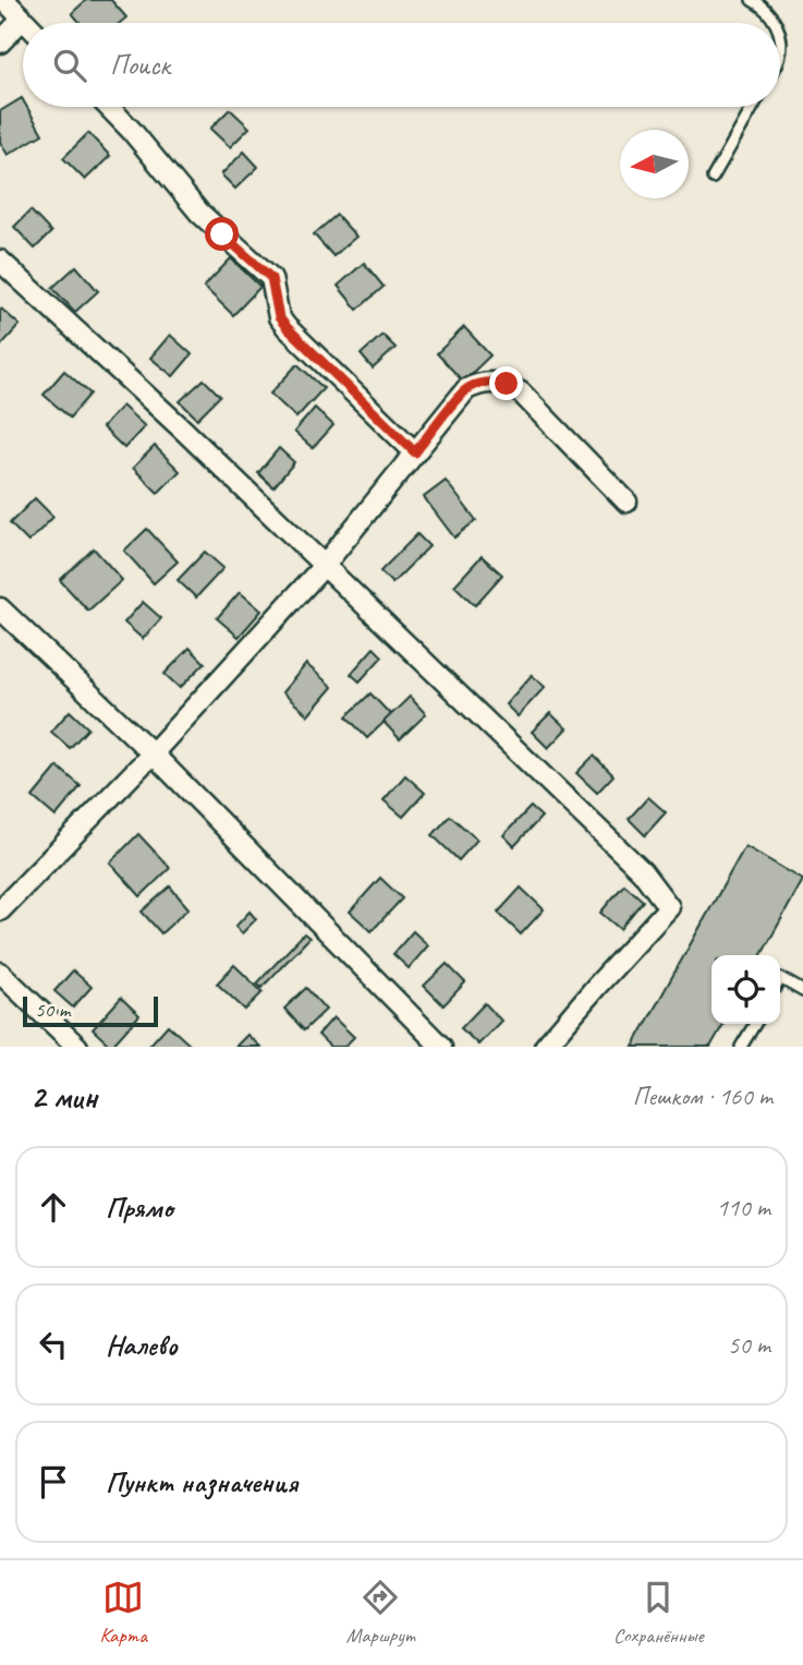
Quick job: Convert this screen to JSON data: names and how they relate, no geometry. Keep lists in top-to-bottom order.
{
  "scale_bar": "50 m",
  "north": "left",
  "page": {
    "search": "Поиск",
    "scale": "50 m",
    "heading": ["2 мин", "Пешком · 160 m"],
    "list": [
      ["Прямо", "110 m"],
      ["Налево", "50 m"],
      "Пункт назначения"
    ],
    "nav": ["Карта", "Маршрут", "Сохранённые"]
  }
}
